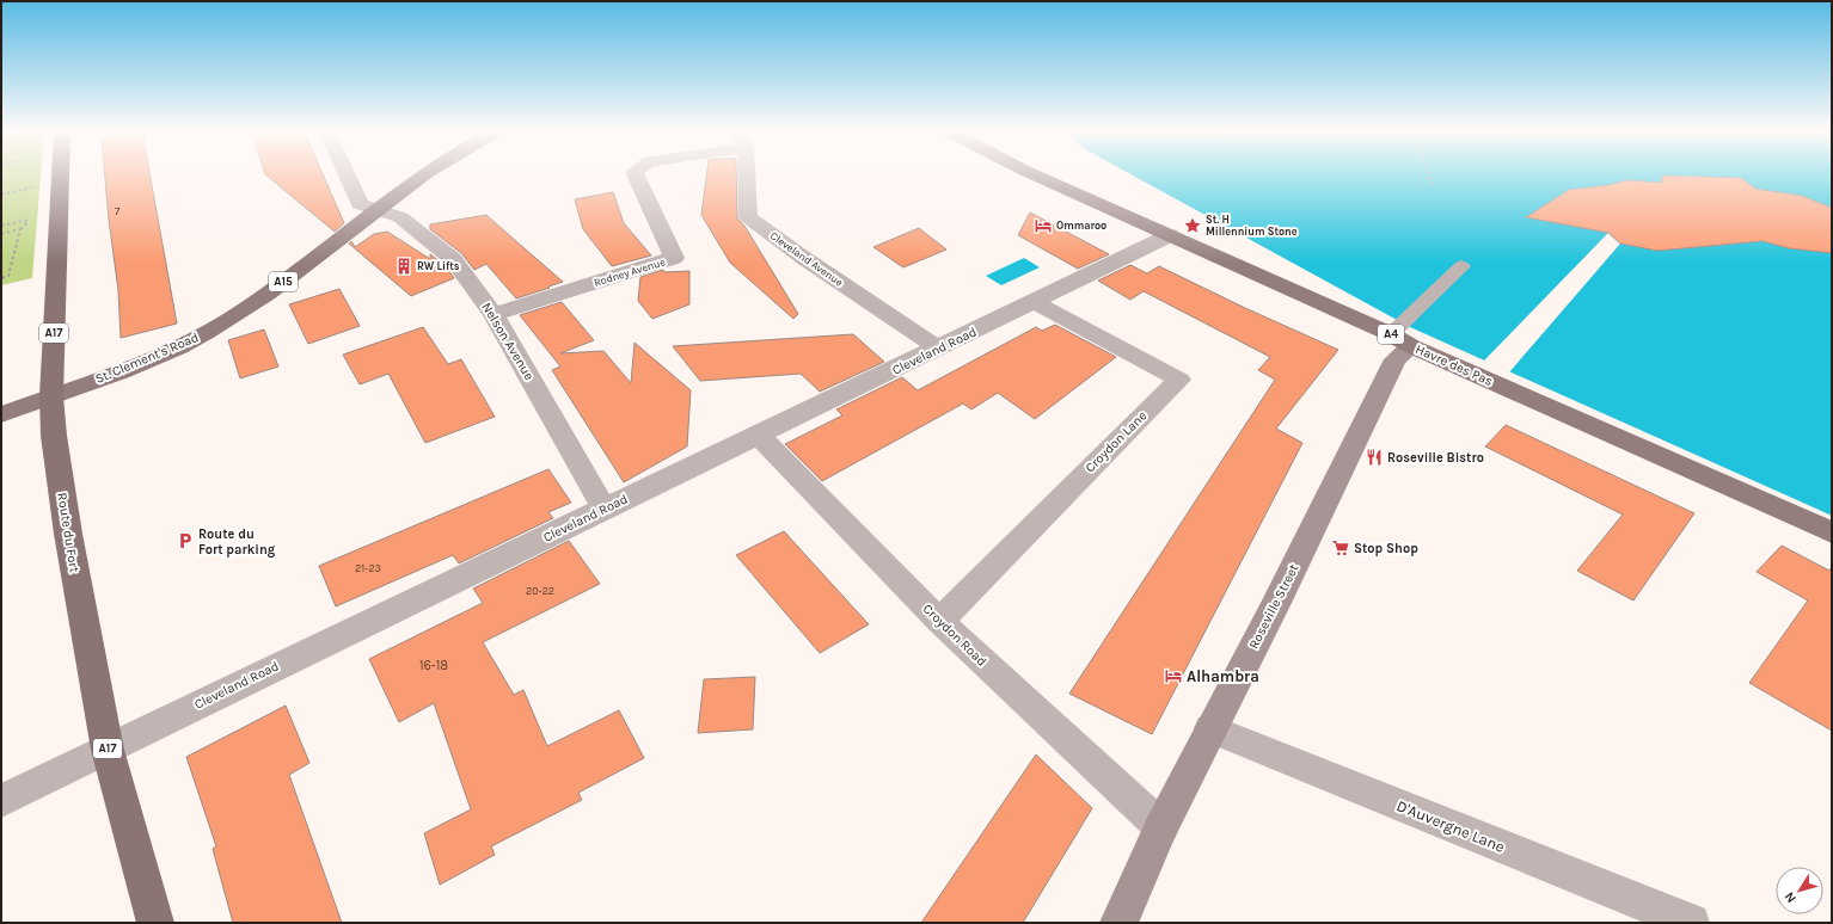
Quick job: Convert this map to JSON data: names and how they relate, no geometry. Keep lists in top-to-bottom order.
{
  "streets": {
    "highway": ["A17", "Route du Fort"],
    "main road": [
      "A15",
      "A4",
      "St. Clement's Road",
      "Havre des Pas",
      "Roseville Street"
    ],
    "street": [
      "Cleveland Avenue",
      "Rodney Avenue",
      "Nelson Avenue",
      "Cleveland Road",
      "Croydon Lane",
      "Croydon Road",
      "D'Auvergne Lane"
    ]
  },
  "crossings": [
    ["Cleveland Avenue", "Cleveland Road"],
    ["Rodney Avenue", "Nelson Avenue"],
    ["Nelson Avenue", "Cleveland Road"],
    ["Nelson Avenue", "St. Clement's Road"],
    ["Cleveland Road", "Havre des Pas"],
    ["Cleveland Road", "Croydon Lane"],
    ["Cleveland Road", "Route du Fort"],
    ["Cleveland Road", "Croydon Road"],
    ["St. Clement's Road", "Route du Fort"],
    ["Havre des Pas", "Roseville Street"],
    ["Croydon Lane", "Croydon Road"],
    ["Roseville Street", "Croydon Road"],
    ["Roseville Street", "D'Auvergne Lane"]
  ],
  "places": {
    "hotel": ["Ommaroo", "Alhambra"],
    "place": ["St. H Millennium Stone"],
    "building": ["RW Lifts"],
    "restaurant": ["Roseville Bistro"],
    "parking": ["Route du Fort parking"],
    "supermarket": ["Stop Shop"]
  },
  "house_numbers": [
    "7",
    "21-23",
    "20-22",
    "16-18"
  ],
  "north": "bottom left"
}
